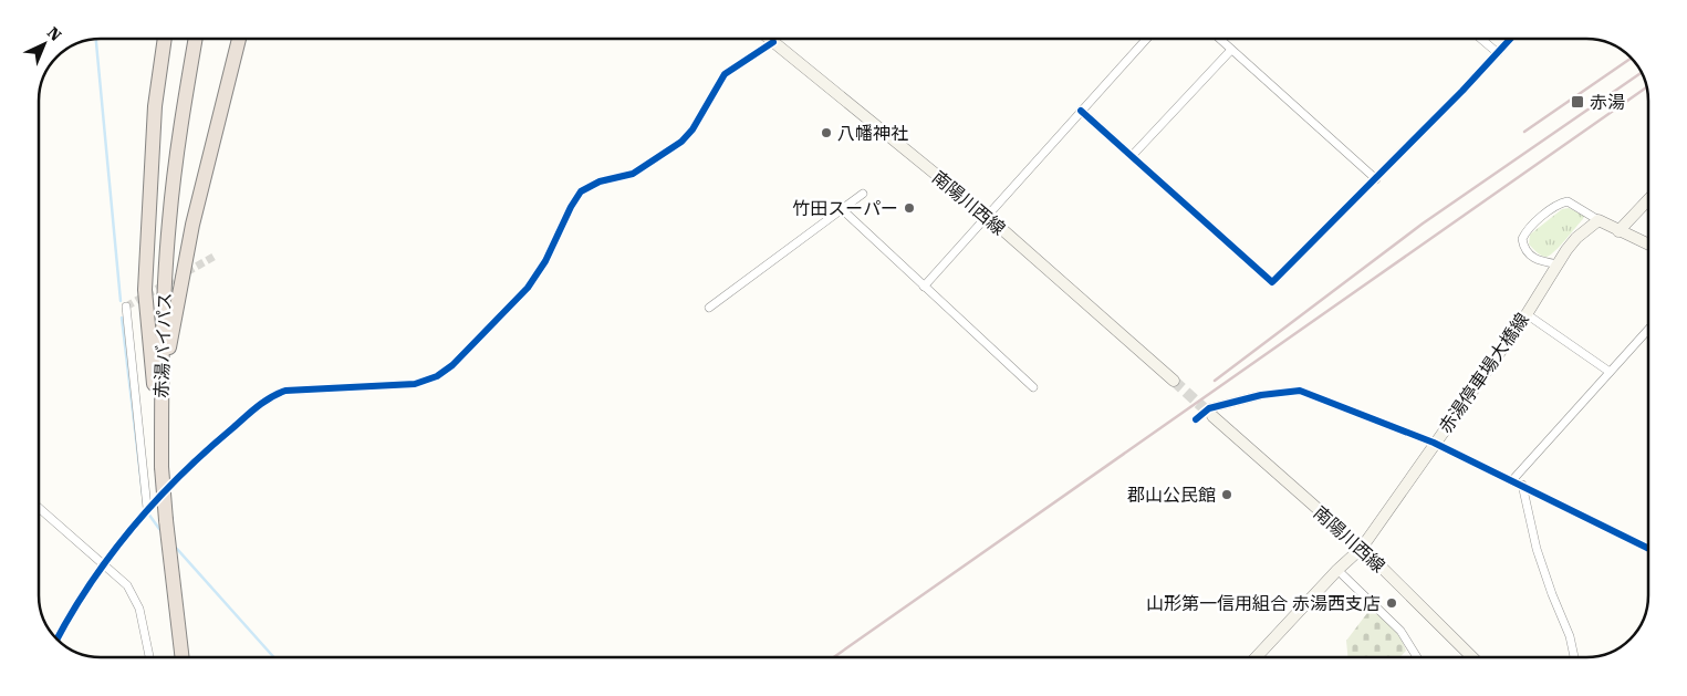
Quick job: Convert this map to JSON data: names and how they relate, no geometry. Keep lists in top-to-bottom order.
{
  "streets": {
    "highway": ["赤湯バイパス"],
    "main road": ["南陽川西線", "赤湯停車場大橋線"]
  },
  "crossings": [
    ["南陽川西線", "赤湯停車場大橋線"]
  ],
  "places": {
    "transit": ["赤湯"],
    "other": [
      "八幡神社",
      "竹田スーパー",
      "郡山公民館",
      "山形第一信用組合 赤湯西支店"
    ]
  },
  "north": "top right"
}
